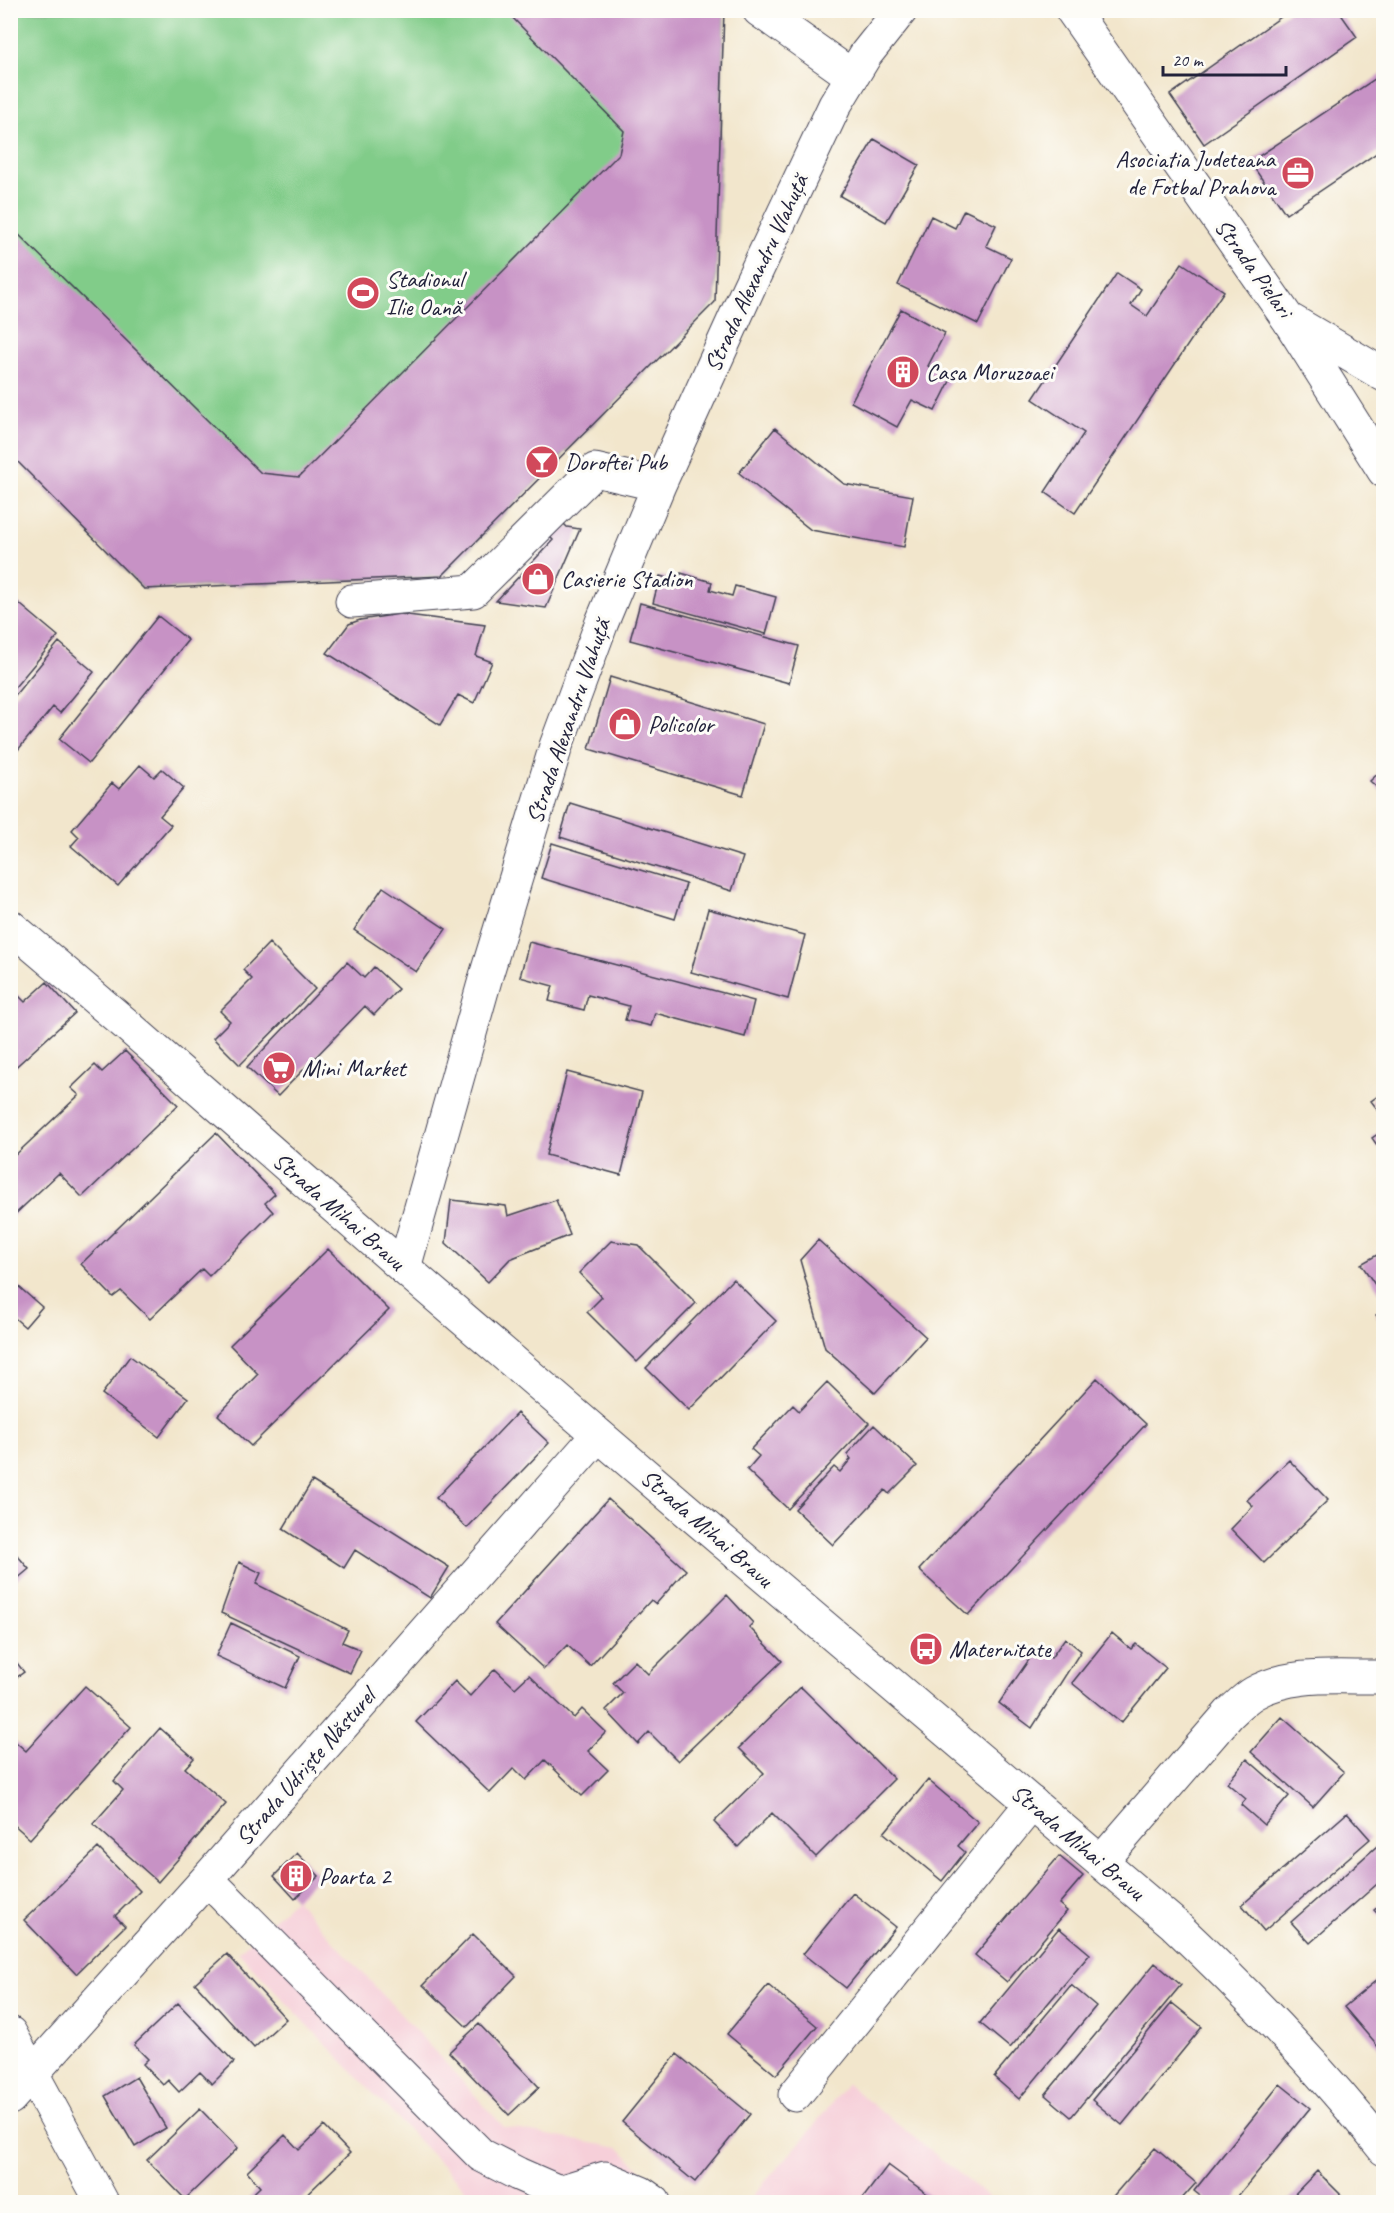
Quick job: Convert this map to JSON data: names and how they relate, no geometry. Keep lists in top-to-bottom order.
{
  "streets": {
    "street": [
      "Strada Pielari",
      "Strada Alexandru Vlahuță",
      "Strada Mihai Bravu",
      "Strada Udriște Năsturel"
    ]
  },
  "crossings": [
    ["Strada Alexandru Vlahuță", "Strada Mihai Bravu"],
    ["Strada Mihai Bravu", "Strada Udriște Năsturel"]
  ],
  "places": {
    "office": ["Asociatia Judeteana de Fotbal Prahova"],
    "sports": ["Stadionul Ilie Oană"],
    "building": ["Casa Moruzoaei", "Poarta 2"],
    "bar": ["Doroftei Pub"],
    "shop": ["Casierie Stadion", "Policolor"],
    "supermarket": ["Mini Market"],
    "bus stop": ["Maternitate"]
  },
  "scale_bar": "20 m"
}
